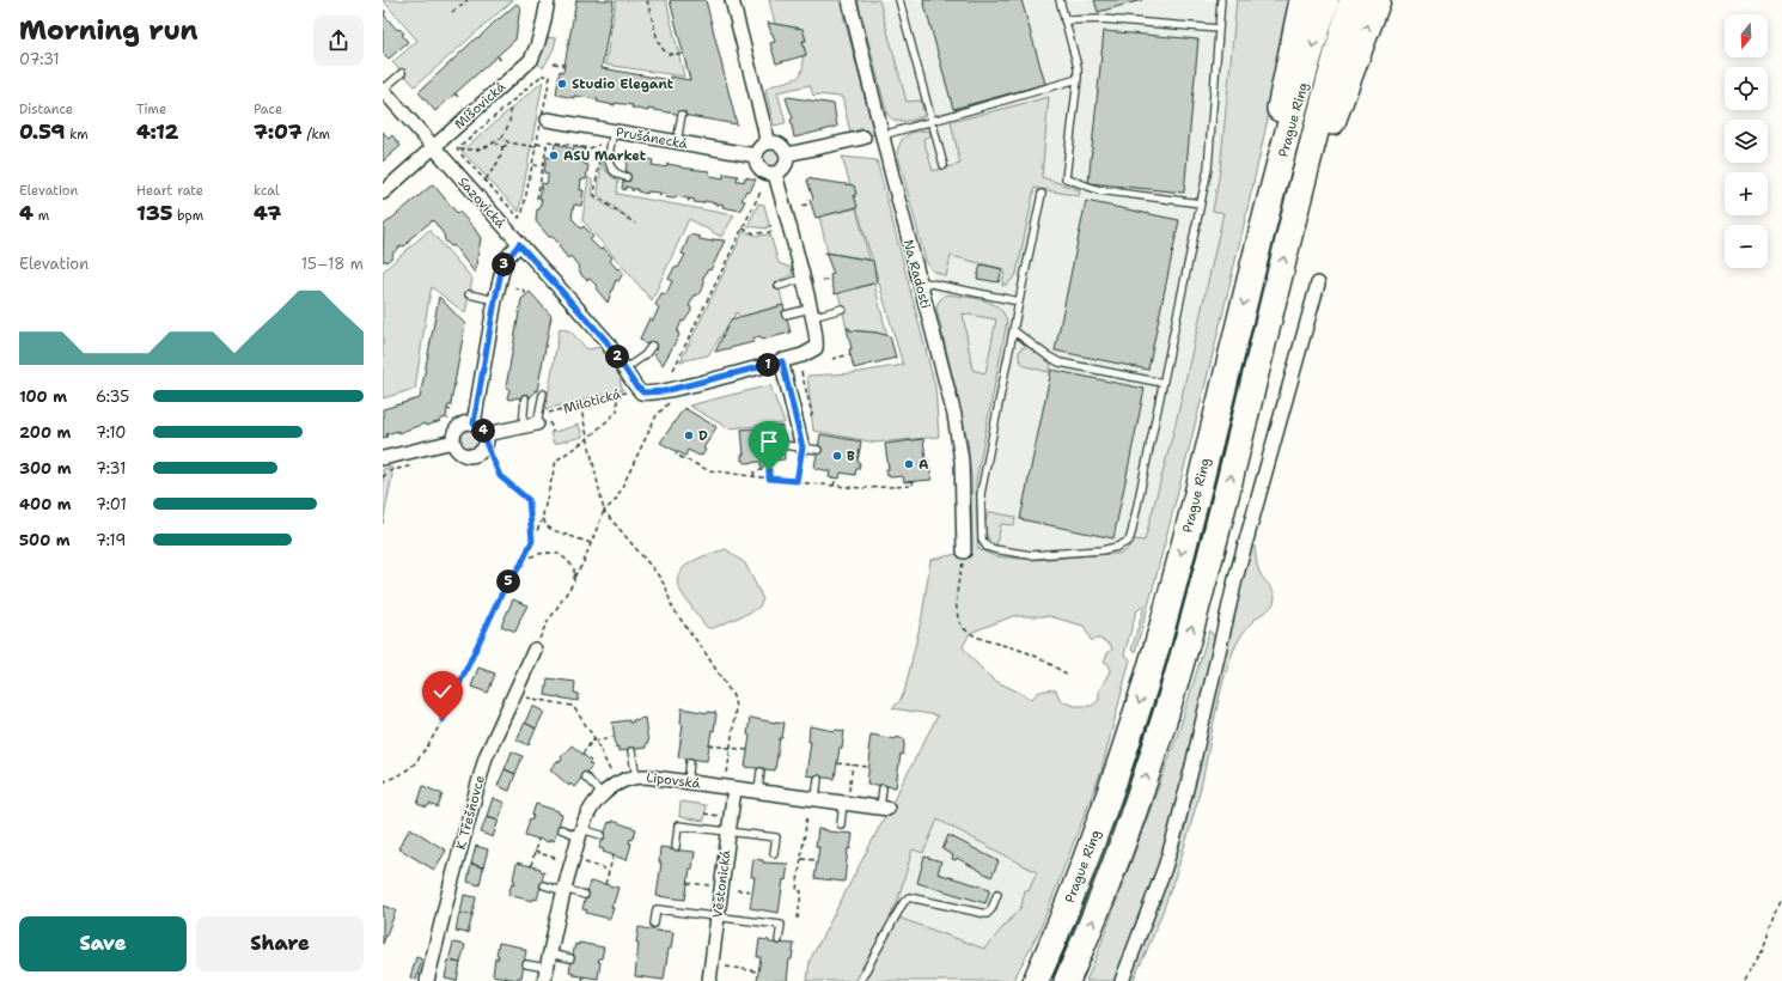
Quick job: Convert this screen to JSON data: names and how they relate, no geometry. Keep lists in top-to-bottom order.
{
  "streets": {
    "highway": ["Prague Ring"],
    "street": [
      "Míšovická",
      "Prušánecká",
      "Sazovická",
      "Na Radosti",
      "Milotická",
      "Lipovská",
      "K Třešňovce",
      "Věstonická"
    ]
  },
  "crossings": [
    ["Míšovická", "Sazovická"],
    ["Sazovická", "Milotická"],
    ["Lipovská", "Věstonická"]
  ],
  "places": [
    "Studio Elegant",
    "ASU Market",
    "D",
    "B",
    "A"
  ],
  "north": "bottom",
  "page": {
    "heading": ["Morning run", "07:31"],
    "map_buttons": ["+", "−"],
    "stats": [
      ["Distance", "0.59 km"],
      ["Time", "4:12"],
      ["Pace", "7:07 /km"],
      ["Elevation", "4 m"],
      ["Heart rate", "135 bpm"],
      ["kcal", "47"]
    ],
    "chart": ["Elevation", "15–18 m"],
    "pins": [
      "3",
      "2",
      "1",
      "4",
      "5"
    ],
    "list": [
      {
        "name": "100 m",
        "note": "6:35"
      },
      {
        "name": "200 m",
        "note": "7:10"
      },
      {
        "name": "300 m",
        "note": "7:31"
      },
      {
        "name": "400 m",
        "note": "7:01"
      },
      {
        "name": "500 m",
        "note": "7:19"
      }
    ],
    "buttons": ["Save", "Share"]
  }
}
